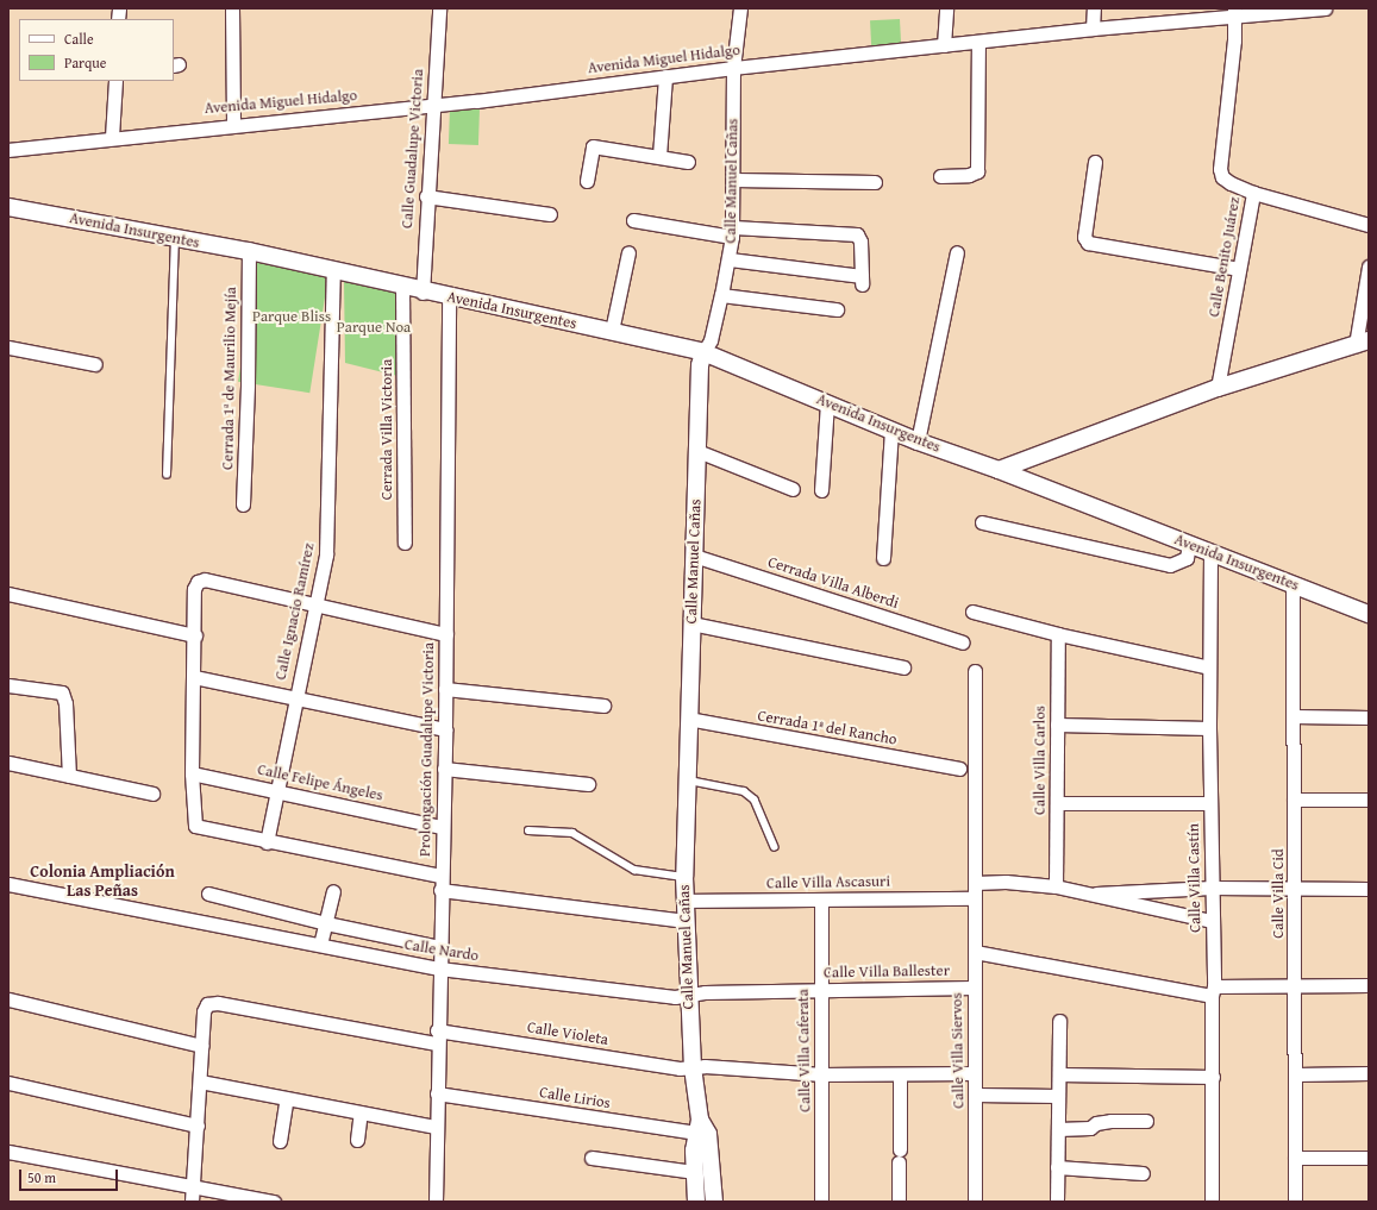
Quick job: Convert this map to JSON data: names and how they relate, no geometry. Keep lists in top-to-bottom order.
{
  "streets": {
    "street": [
      "Avenida Miguel Hidalgo",
      "Calle Guadalupe Victoria",
      "Calle Manuel Cañas",
      "Avenida Insurgentes",
      "Calle Benito Juárez",
      "Cerrada 1ª de Maurilio Mejía",
      "Cerrada Villa Victoria",
      "Cerrada Villa Alberdi",
      "Calle Ignacio Ramírez",
      "Cerrada 1ª del Rancho",
      "Prolongación Guadalupe Victoria",
      "Calle Villa Carlos",
      "Calle Felipe Ángeles",
      "Calle Villa Castín",
      "Calle Villa Ascasuri",
      "Calle Villa Cid",
      "Calle Nardo",
      "Calle Villa Ballester",
      "Calle Violeta",
      "Calle Villa Caferata",
      "Calle Villa Siervos",
      "Calle Lirios"
    ]
  },
  "crossings": [
    ["Avenida Miguel Hidalgo", "Calle Guadalupe Victoria"],
    ["Avenida Miguel Hidalgo", "Calle Manuel Cañas"],
    ["Avenida Miguel Hidalgo", "Calle Benito Juárez"],
    ["Calle Guadalupe Victoria", "Avenida Insurgentes"],
    ["Calle Manuel Cañas", "Avenida Insurgentes"],
    ["Calle Manuel Cañas", "Cerrada Villa Alberdi"],
    ["Calle Manuel Cañas", "Cerrada 1ª del Rancho"],
    ["Calle Manuel Cañas", "Calle Villa Ascasuri"],
    ["Calle Manuel Cañas", "Calle Nardo"],
    ["Calle Manuel Cañas", "Calle Villa Ballester"],
    ["Calle Manuel Cañas", "Calle Violeta"],
    ["Calle Manuel Cañas", "Calle Lirios"],
    ["Avenida Insurgentes", "Cerrada 1ª de Maurilio Mejía"],
    ["Avenida Insurgentes", "Cerrada Villa Victoria"],
    ["Avenida Insurgentes", "Calle Ignacio Ramírez"],
    ["Avenida Insurgentes", "Prolongación Guadalupe Victoria"],
    ["Avenida Insurgentes", "Calle Villa Castín"],
    ["Avenida Insurgentes", "Calle Villa Cid"],
    ["Calle Ignacio Ramírez", "Calle Felipe Ángeles"],
    ["Prolongación Guadalupe Victoria", "Calle Felipe Ángeles"],
    ["Prolongación Guadalupe Victoria", "Calle Nardo"],
    ["Prolongación Guadalupe Victoria", "Calle Violeta"],
    ["Prolongación Guadalupe Victoria", "Calle Lirios"],
    ["Calle Villa Ascasuri", "Calle Villa Caferata"],
    ["Calle Villa Ascasuri", "Calle Villa Siervos"],
    ["Calle Nardo", "Calle Villa Ballester"],
    ["Calle Villa Ballester", "Calle Villa Caferata"],
    ["Calle Villa Ballester", "Calle Villa Siervos"],
    ["Calle Violeta", "Calle Villa Caferata"],
    ["Calle Violeta", "Calle Villa Siervos"]
  ],
  "districts": ["Colonia Ampliación Las Peñas"],
  "parks": ["Parque Bliss", "Parque Noa"],
  "legend": ["Calle", "Parque"],
  "scale_bar": "50 m"
}
